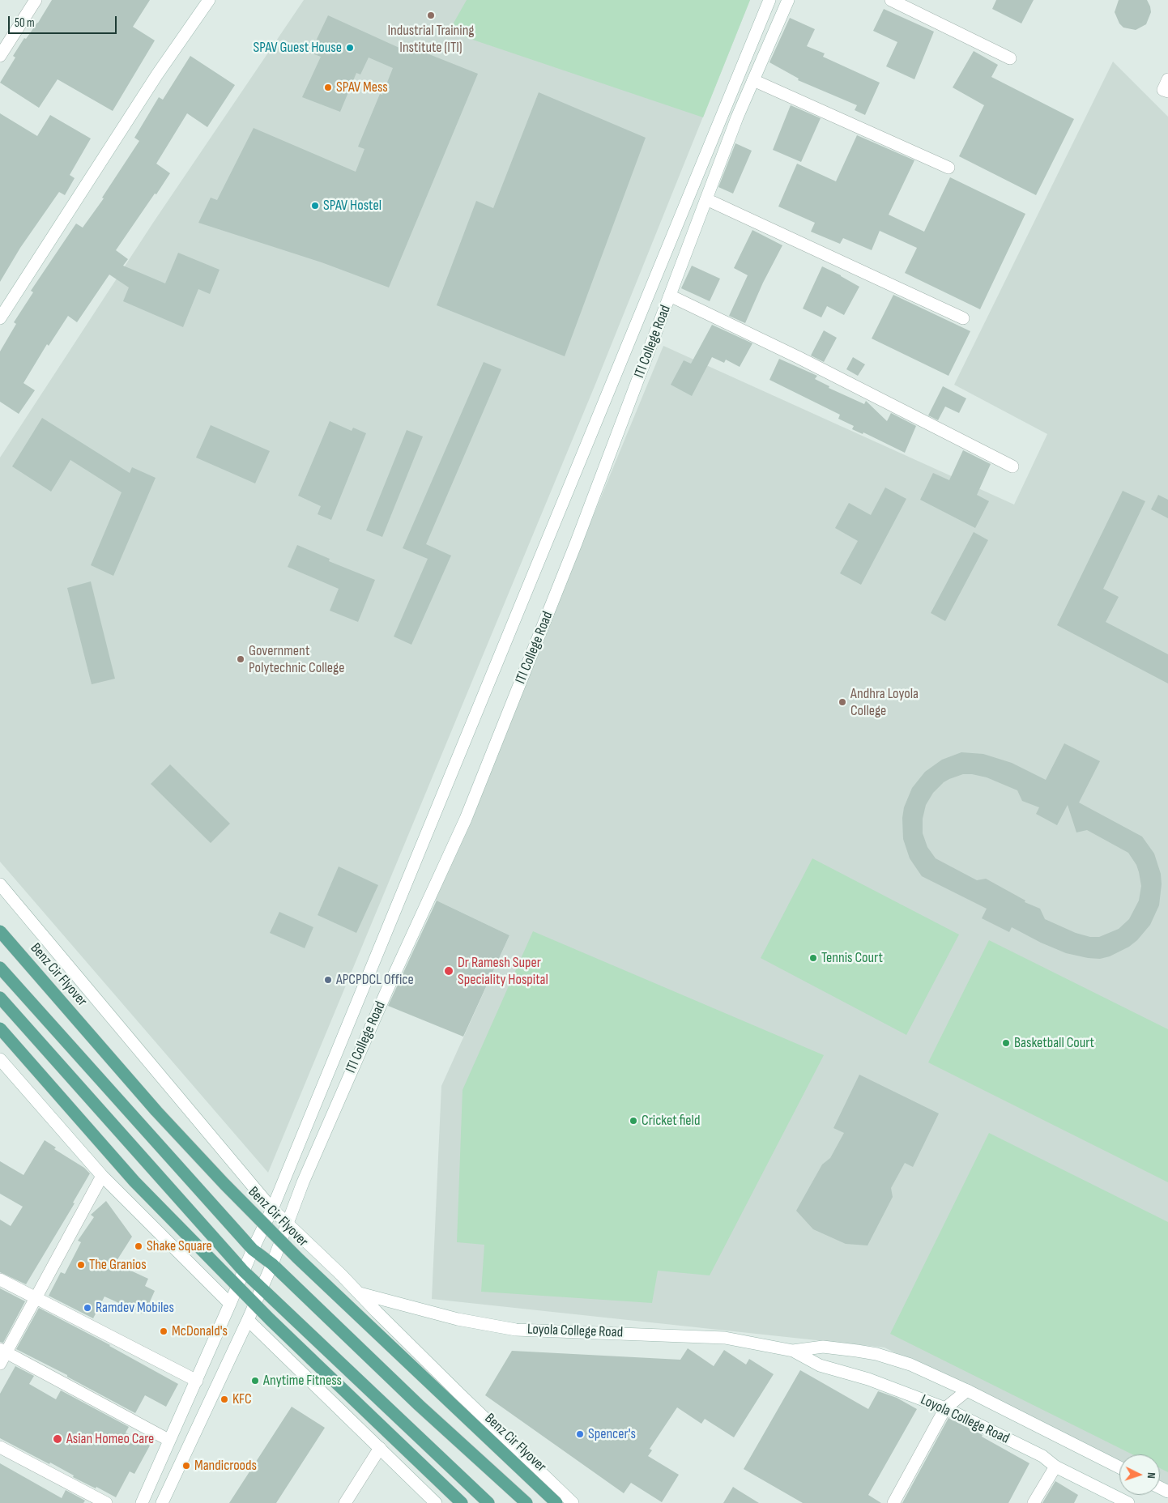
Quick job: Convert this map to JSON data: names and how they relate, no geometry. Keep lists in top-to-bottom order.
{
  "streets": {
    "main road": ["Benz Cir Flyover"],
    "street": ["ITI College Road", "Loyola College Road"]
  },
  "places": [
    "Industrial Training Institute (ITI)",
    "SPAV Guest House",
    "SPAV Mess",
    "SPAV Hostel",
    "Government Polytechnic College",
    "Andhra Loyola College",
    "Tennis Court",
    "Dr Ramesh Super Speciality Hospital",
    "APCPDCL Office",
    "Basketball Court",
    "Cricket field",
    "Shake Square",
    "The Granios",
    "Ramdev Mobiles",
    "McDonald's",
    "Anytime Fitness",
    "KFC",
    "Spencer's",
    "Asian Homeo Care",
    "Mandicroods"
  ],
  "scale_bar": "50 m",
  "north": "right"
}
